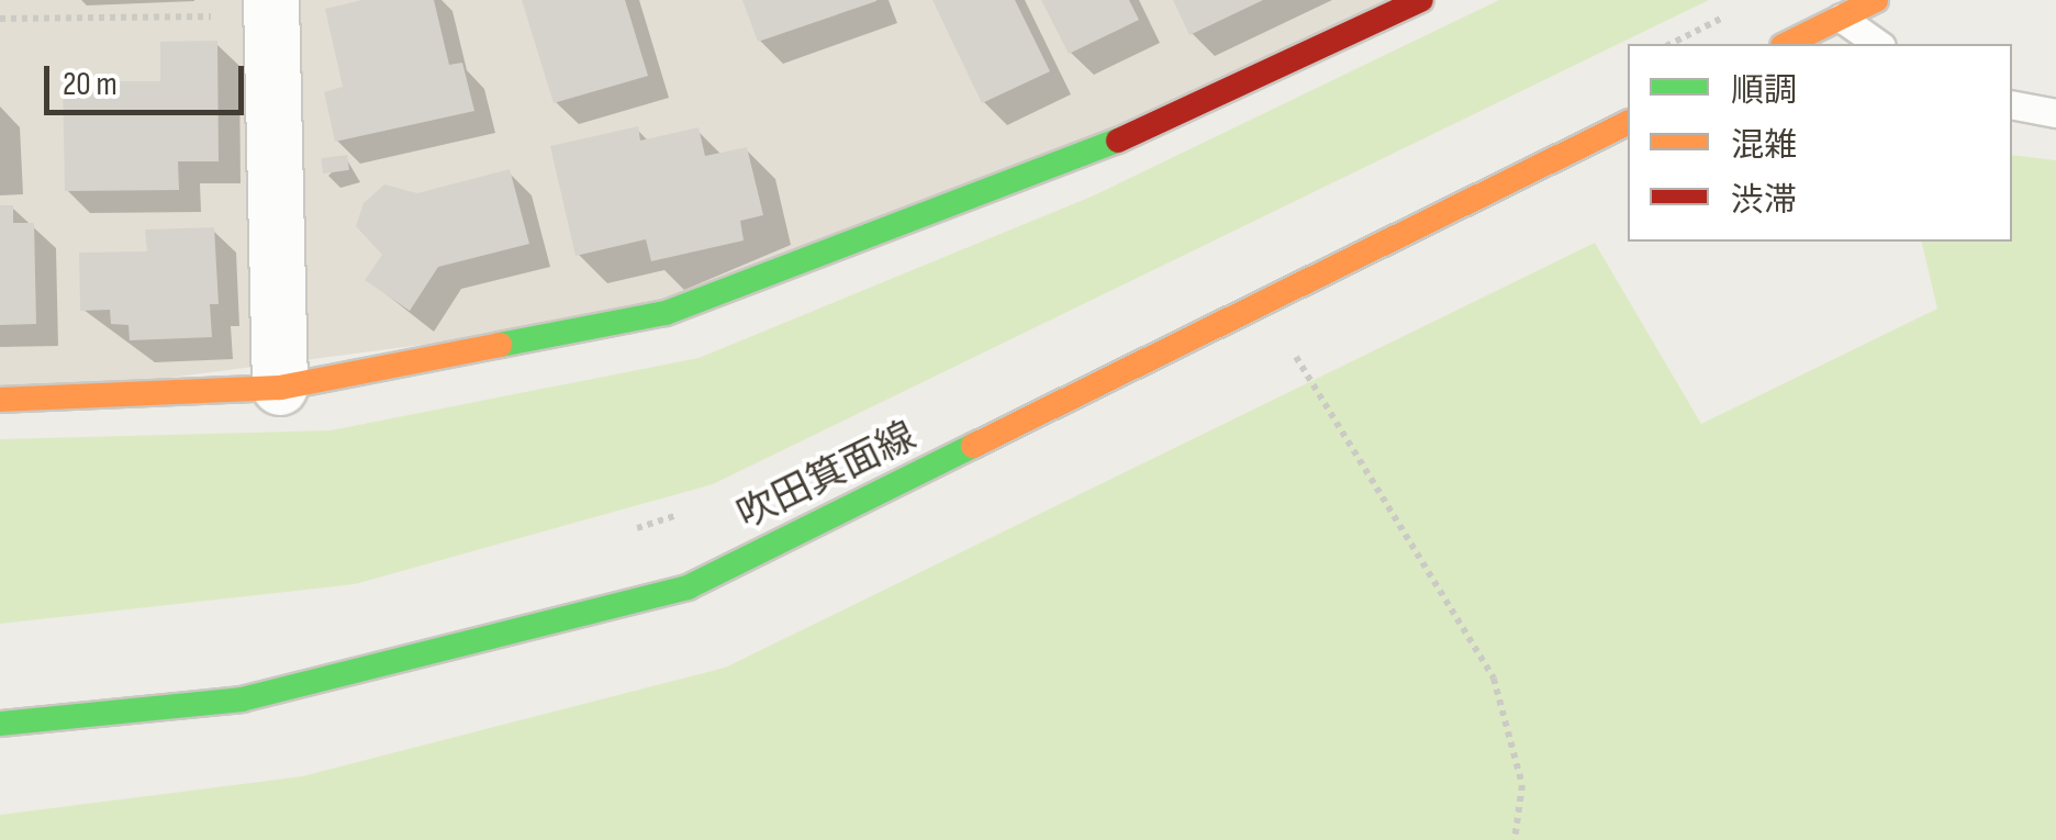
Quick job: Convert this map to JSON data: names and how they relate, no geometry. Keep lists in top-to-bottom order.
{
  "streets": {
    "main road": ["吹田箕面線"]
  },
  "legend": ["順調", "混雑", "渋滞"],
  "scale_bar": "20 m"
}
